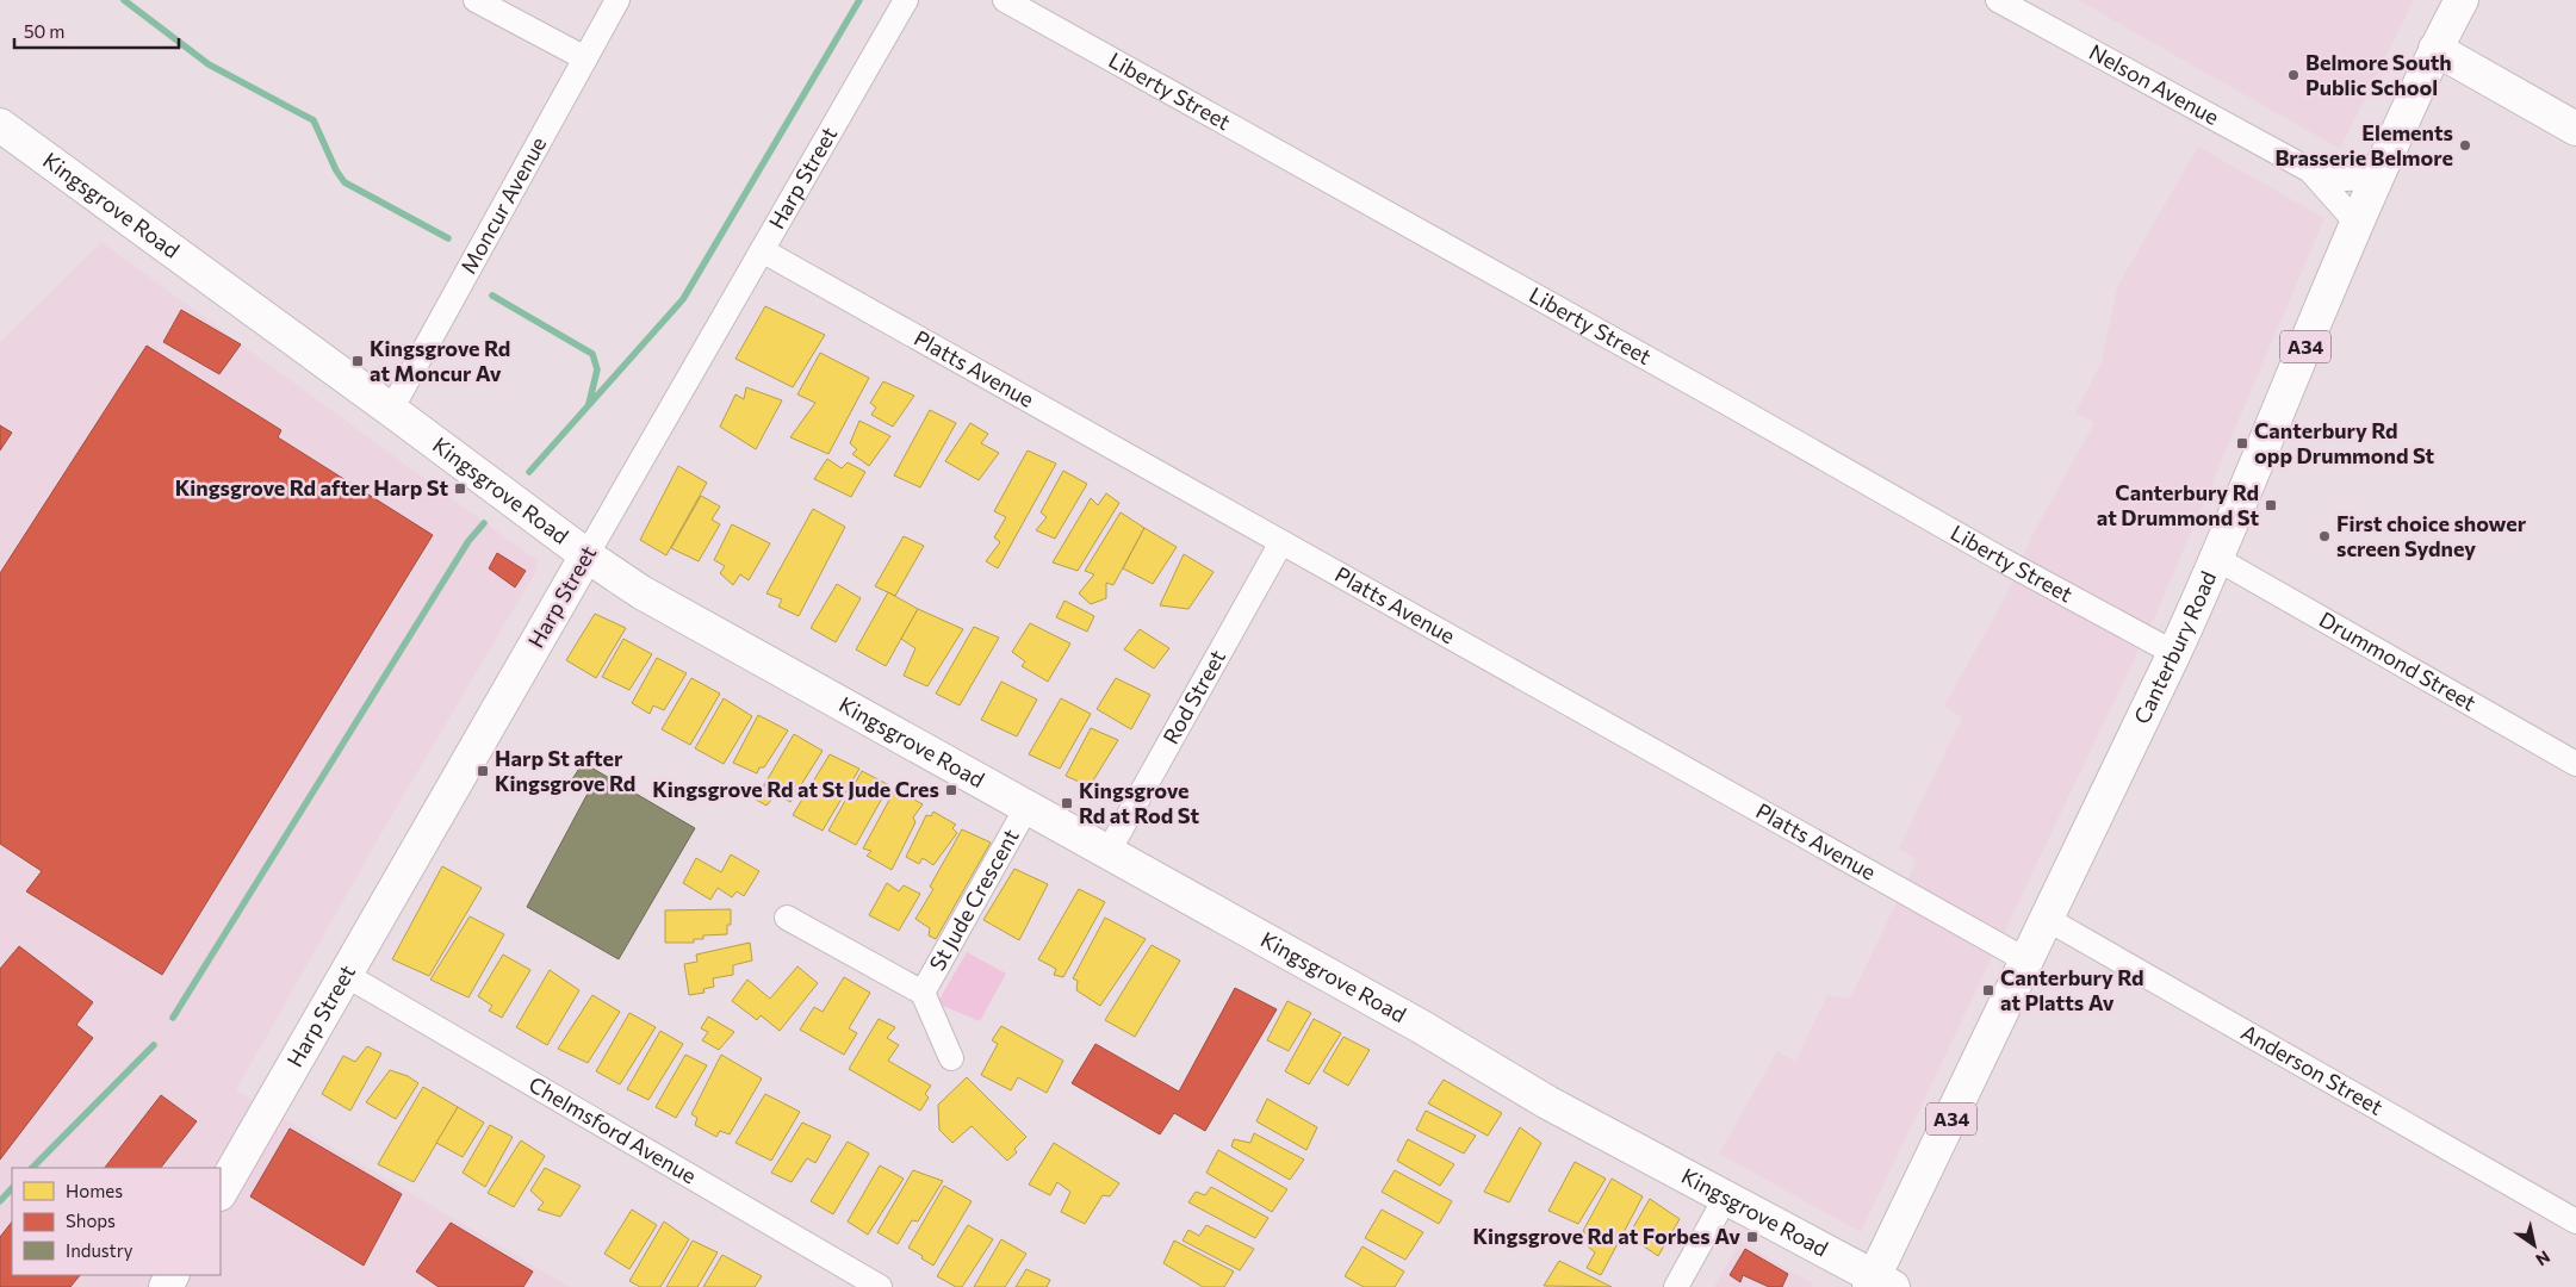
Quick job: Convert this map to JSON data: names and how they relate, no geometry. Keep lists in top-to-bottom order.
{
  "streets": {
    "main road": [
      "Harp Street",
      "Kingsgrove Road",
      "A34",
      "Canterbury Road"
    ],
    "street": [
      "Nelson Avenue",
      "Liberty Street",
      "Moncur Avenue",
      "Platts Avenue",
      "Drummond Street",
      "Rod Street",
      "St Jude Crescent",
      "Anderson Street",
      "Chelmsford Avenue"
    ]
  },
  "crossings": [
    ["Nelson Avenue", "Canterbury Road"],
    ["Liberty Street", "Canterbury Road"],
    ["Harp Street", "Kingsgrove Road"],
    ["Harp Street", "Platts Avenue"],
    ["Harp Street", "Chelmsford Avenue"],
    ["Moncur Avenue", "Kingsgrove Road"],
    ["Kingsgrove Road", "Canterbury Road"],
    ["Kingsgrove Road", "Rod Street"],
    ["Kingsgrove Road", "St Jude Crescent"],
    ["Platts Avenue", "Canterbury Road"],
    ["Platts Avenue", "Rod Street"],
    ["Canterbury Road", "Drummond Street"],
    ["Canterbury Road", "Anderson Street"]
  ],
  "places": {
    "other": ["Belmore South Public School", "Elements Brasserie Belmore", "First choice shower screen Sydney"],
    "transit": [
      "Kingsgrove Rd at Moncur Av",
      "Canterbury Rd opp Drummond St",
      "Kingsgrove Rd after Harp St",
      "Canterbury Rd at Drummond St",
      "Harp St after Kingsgrove Rd",
      "Kingsgrove Rd at St Jude Cres",
      "Kingsgrove Rd at Rod St",
      "Canterbury Rd at Platts Av",
      "Kingsgrove Rd at Forbes Av"
    ]
  },
  "legend": ["Homes", "Shops", "Industry"],
  "scale_bar": "50 m",
  "north": "bottom right"
}
